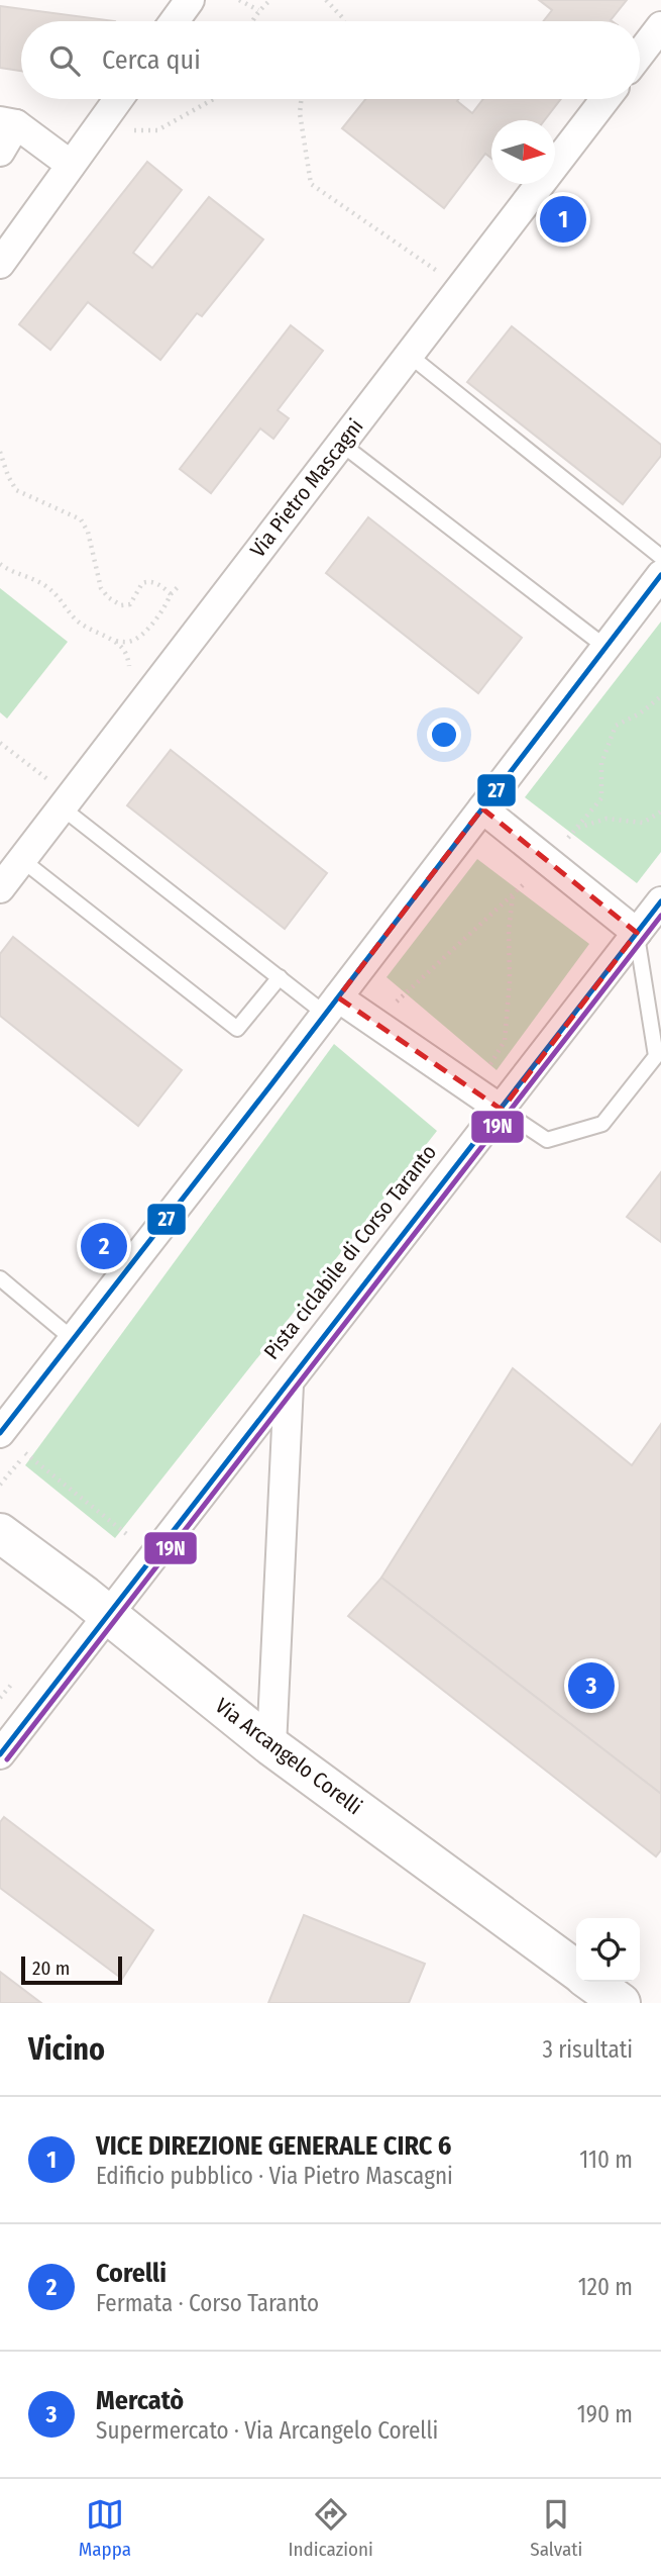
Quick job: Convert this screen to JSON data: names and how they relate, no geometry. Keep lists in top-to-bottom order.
{
  "streets": {
    "street": ["Via Pietro Mascagni", "Via Arcangelo Corelli"]
  },
  "lines": ["transit line 27", "transit line 19N"],
  "scale_bar": "20 m",
  "north": "right",
  "page": {
    "search": "Cerca qui",
    "pins": ["1", "2", "3"],
    "scale": "20 m",
    "heading": ["Vicino", "3 risultati"],
    "list": [
      {
        "mark": "1",
        "name": "VICE DIREZIONE GENERALE CIRC 6",
        "note": "Edificio pubblico · Via Pietro Mascagni",
        "value": "110 m"
      },
      {
        "mark": "2",
        "name": "Corelli",
        "note": "Fermata · Corso Taranto",
        "value": "120 m"
      },
      {
        "mark": "3",
        "name": "Mercatò",
        "note": "Supermercato · Via Arcangelo Corelli",
        "value": "190 m"
      }
    ],
    "nav": ["Mappa", "Indicazioni", "Salvati"]
  }
}
